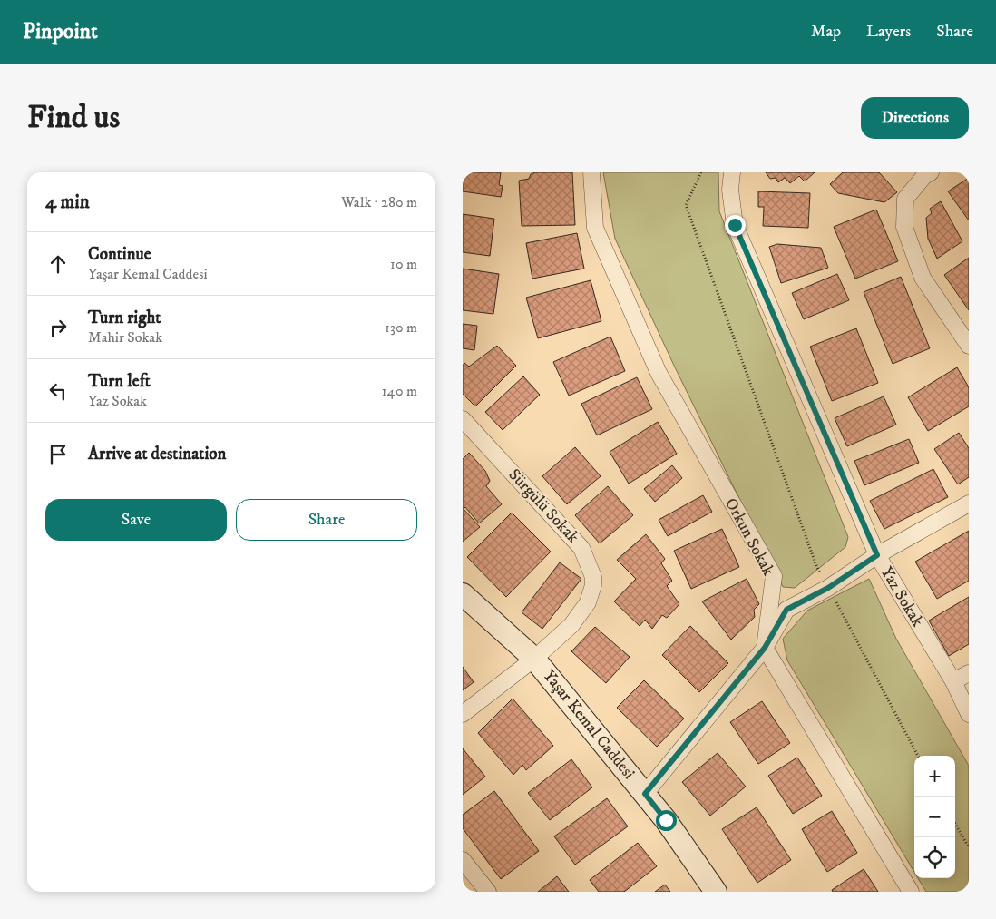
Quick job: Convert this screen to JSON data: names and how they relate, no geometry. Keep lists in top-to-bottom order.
{
  "streets": {
    "street": [
      "Sürgülü Sokak",
      "Orkun Sokak",
      "Yaz Sokak",
      "Yaşar Kemal Caddesi"
    ]
  },
  "crossings": [
    ["Sürgülü Sokak", "Yaşar Kemal Caddesi"]
  ],
  "page": {
    "header": "Pinpoint",
    "nav": ["Map", "Layers", "Share"],
    "buttons": [
      "Directions",
      ["Save", "Share"]
    ],
    "title": "Find us",
    "heading": ["4 min", "Walk · 280 m"],
    "list": [
      ["Continue", "Yaşar Kemal Caddesi", "10 m"],
      ["Turn right", "Mahir Sokak", "130 m"],
      ["Turn left", "Yaz Sokak", "140 m"],
      "Arrive at destination"
    ],
    "map_buttons": ["+", "−"]
  }
}
